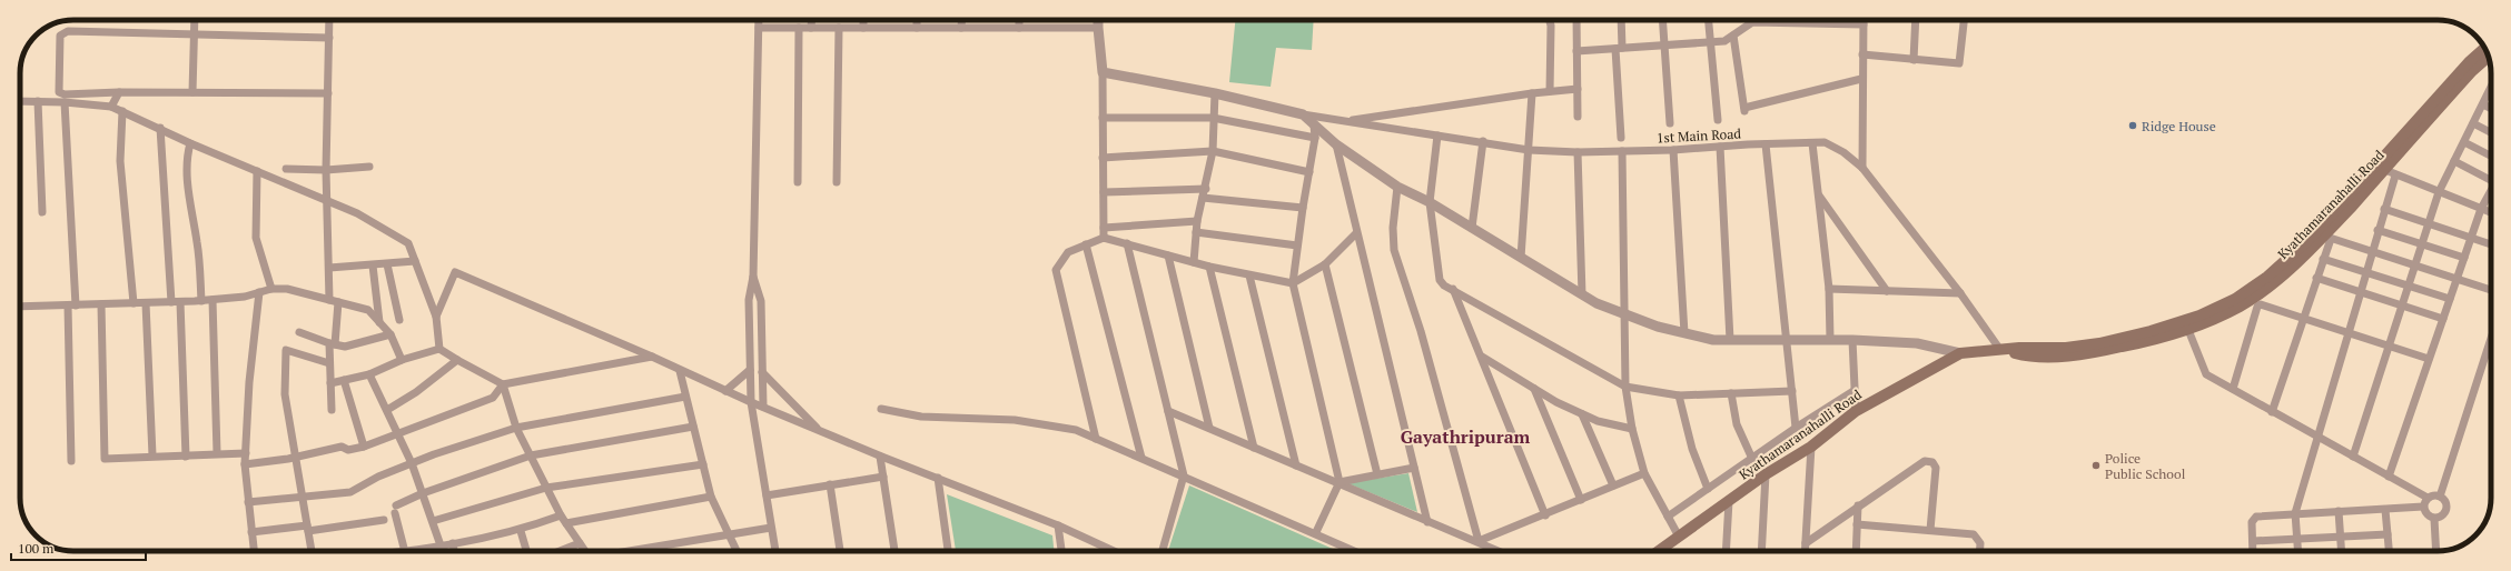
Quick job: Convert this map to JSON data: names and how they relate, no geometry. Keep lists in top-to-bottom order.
{
  "streets": {
    "main road": ["Kyathamaranahalli Road"],
    "street": ["1st Main Road"]
  },
  "crossings": [
    ["1st Main Road", "Kyathamaranahalli Road"]
  ],
  "districts": ["Gayathripuram"],
  "places": ["Ridge House", "Police Public School"],
  "scale_bar": "100 m"
}
